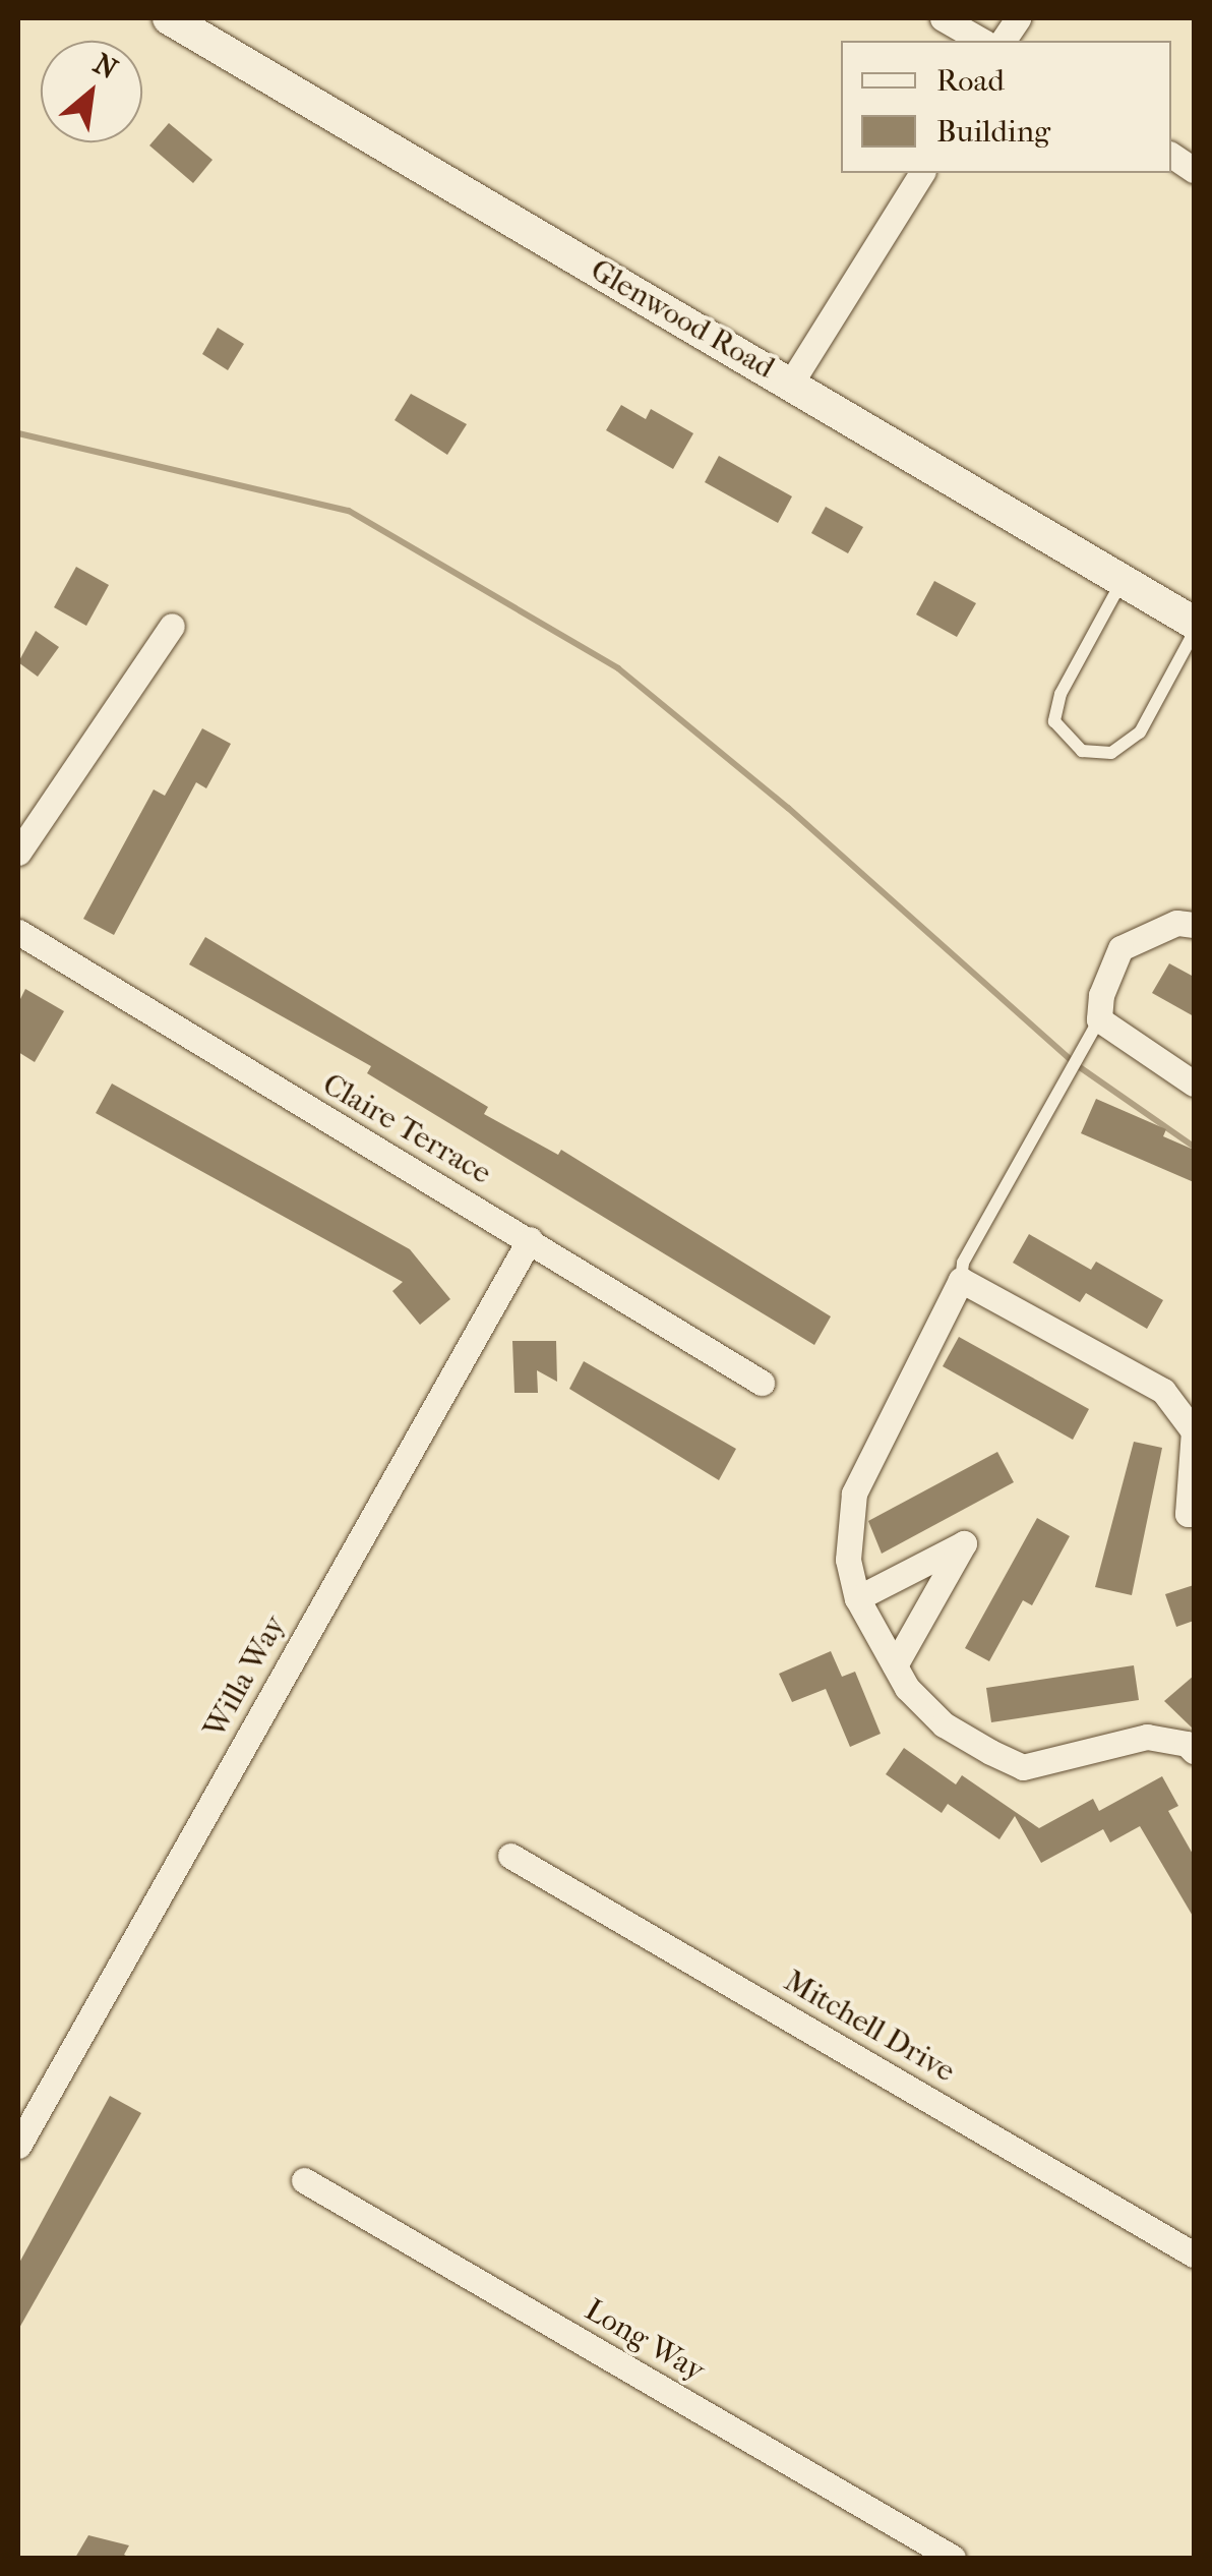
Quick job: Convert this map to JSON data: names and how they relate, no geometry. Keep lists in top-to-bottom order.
{
  "streets": {
    "main road": ["Glenwood Road"],
    "street": [
      "Claire Terrace",
      "Willa Way",
      "Mitchell Drive",
      "Long Way"
    ]
  },
  "crossings": [
    ["Claire Terrace", "Willa Way"]
  ],
  "legend": ["Road", "Building"],
  "north": "top right"
}
